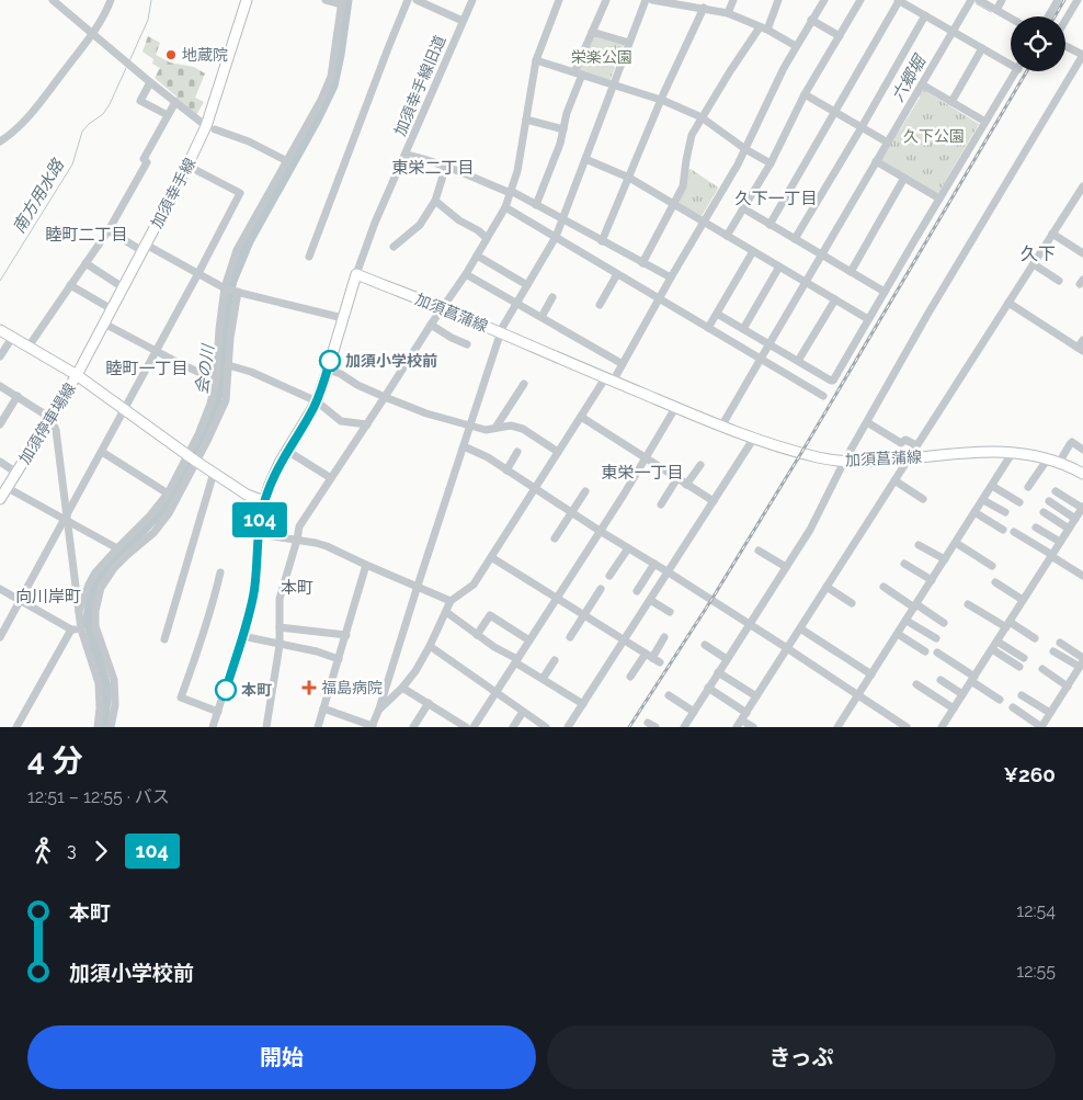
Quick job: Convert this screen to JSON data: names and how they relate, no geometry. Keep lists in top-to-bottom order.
{
  "streets": {
    "main road": ["加須幸手線", "加須菖蒲線", "加須停車場線"],
    "street": ["加須幸手線旧道"]
  },
  "crossings": [
    ["加須幸手線旧道", "加須菖蒲線"],
    ["加須幸手線", "加須停車場線"]
  ],
  "districts": [
    "東栄二丁目",
    "久下一丁目",
    "睦町二丁目",
    "久下",
    "睦町一丁目",
    "東栄一丁目",
    "本町",
    "向川岸町"
  ],
  "water": ["六郷堀", "南方用水路", "会の川"],
  "parks": ["栄楽公園", "久下公園"],
  "places": {
    "other": ["地蔵院", "加須小学校前", "本町"],
    "health": ["福島病院"]
  },
  "lines": ["bus line 104"],
  "page": {
    "on_map": "104",
    "heading": ["4 分", "12:51 – 12:55 · バス", "¥260"],
    "legs": ["3", "104"],
    "list": [
      {
        "name": "本町",
        "value": "12:54"
      },
      {
        "name": "加須小学校前",
        "value": "12:55"
      }
    ],
    "buttons": ["開始", "きっぷ"]
  }
}
